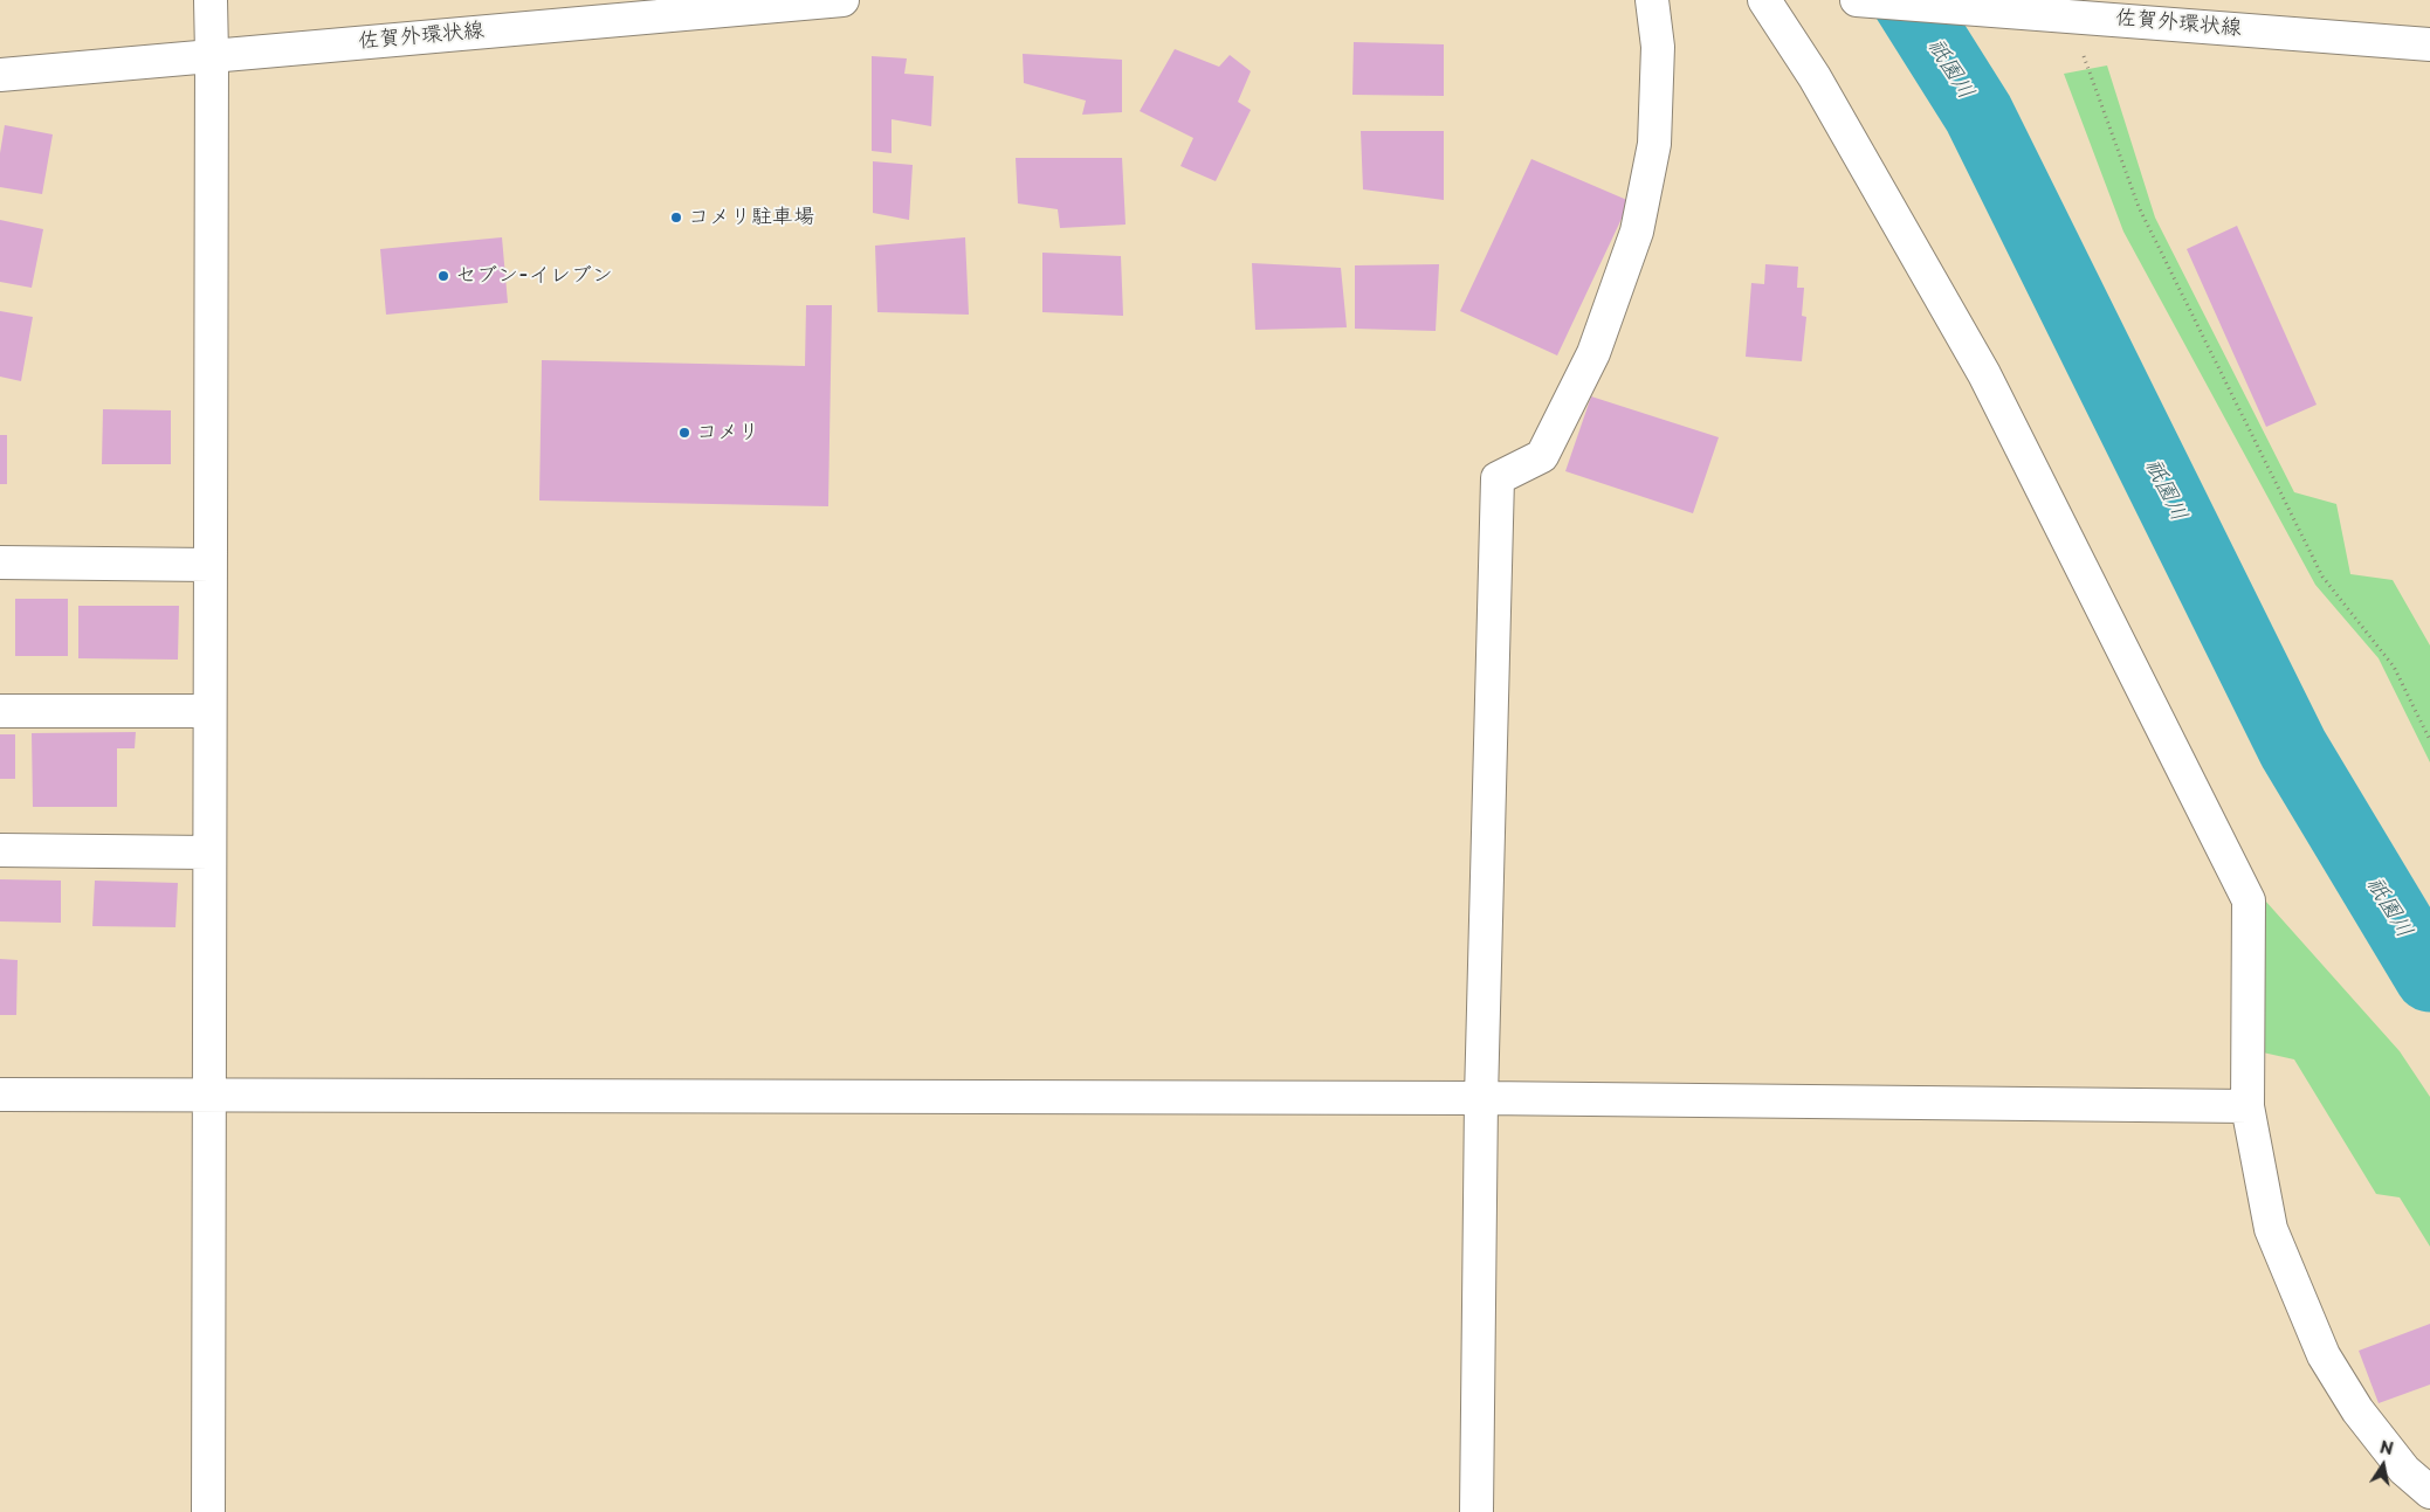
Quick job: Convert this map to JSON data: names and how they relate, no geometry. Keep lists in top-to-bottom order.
{
  "streets": {
    "street": ["佐賀外環状線"]
  },
  "water": ["祇園川"],
  "places": ["コメリ駐車場", "セブン-イレブン", "コメリ"],
  "north": "top"
}
